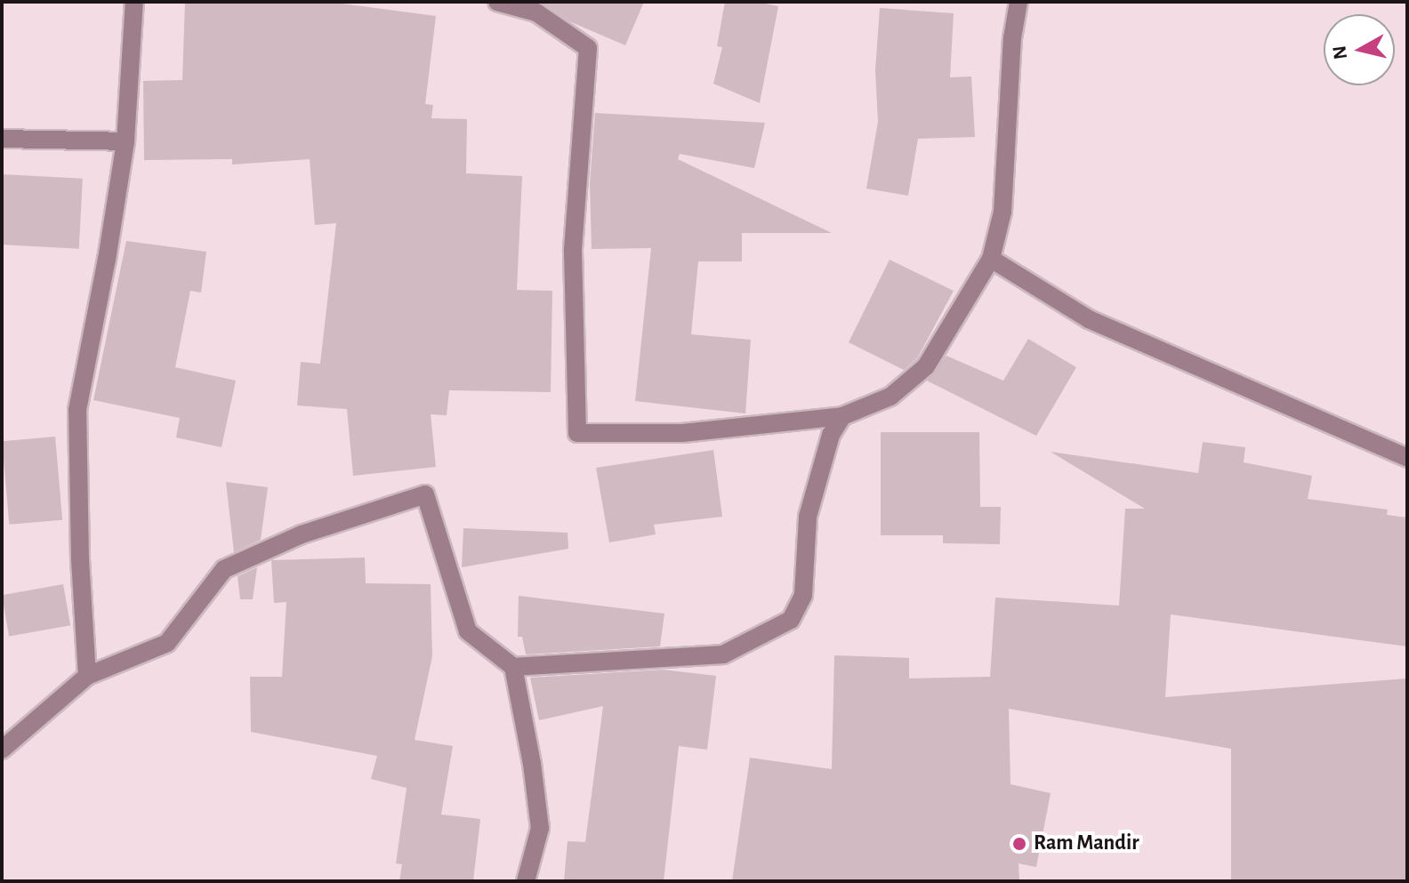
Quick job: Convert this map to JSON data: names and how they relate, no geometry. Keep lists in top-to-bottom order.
{
  "places": ["Ram Mandir"],
  "north": "left"
}
